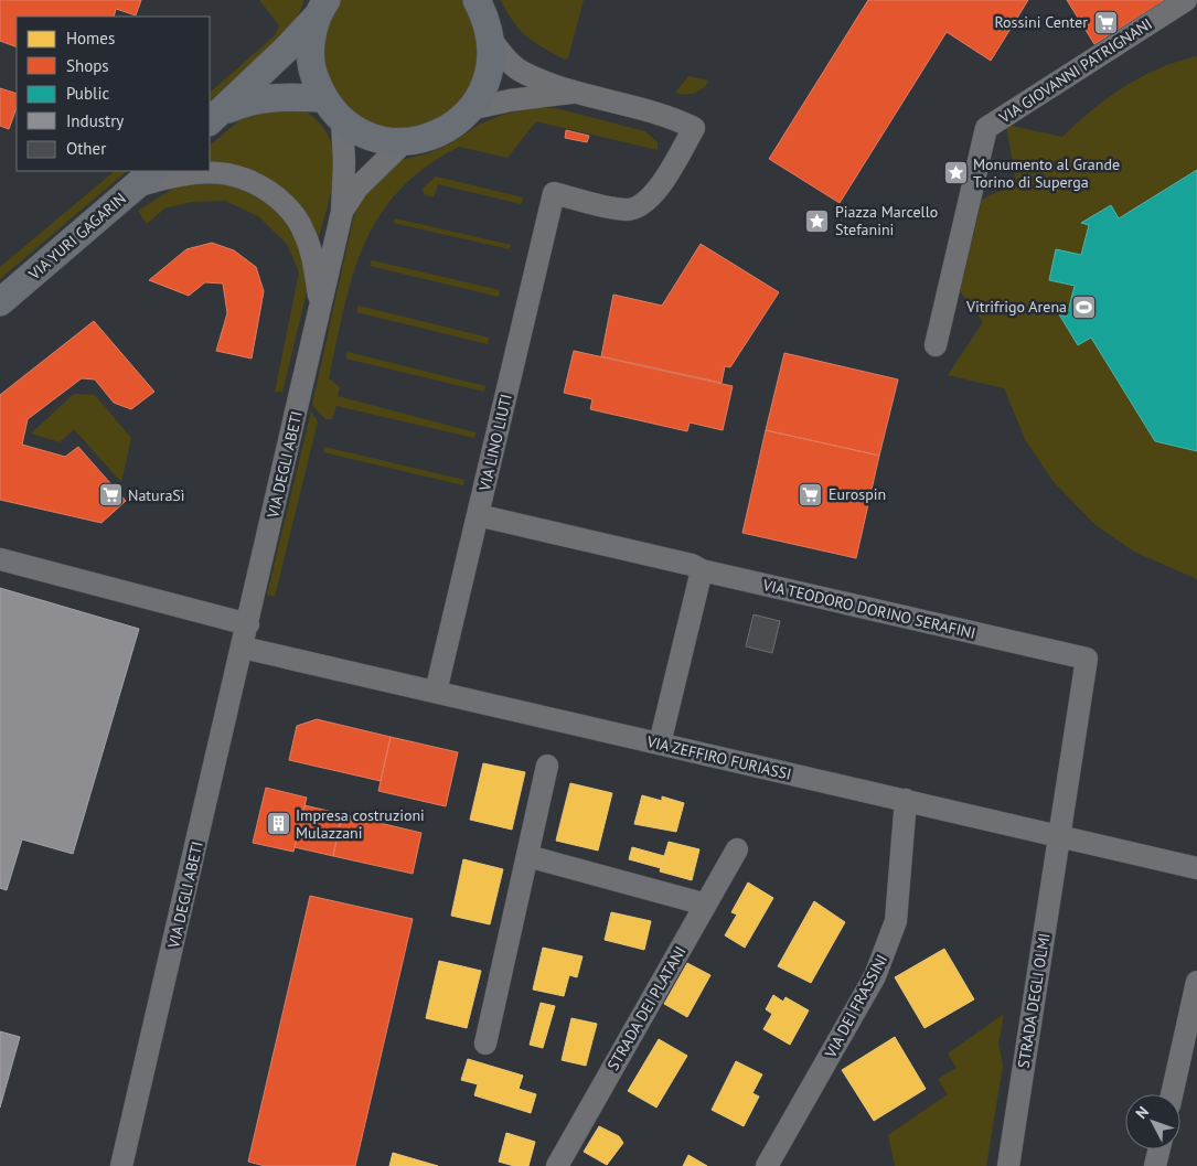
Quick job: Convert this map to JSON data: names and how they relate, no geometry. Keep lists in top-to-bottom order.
{
  "streets": {
    "main road": ["VIA YURI GAGARIN"],
    "street": [
      "VIA GIOVANNI PATRIGNANI",
      "VIA LINO LIUTI",
      "VIA DEGLI ABETI",
      "VIA TEODORO DORINO SERAFINI",
      "VIA ZEFFIRO FURIASSI",
      "STRADA DEGLI OLMI",
      "VIA DEI FRASSINI",
      "STRADA DEI PLATANI"
    ]
  },
  "crossings": [
    ["VIA YURI GAGARIN", "VIA DEGLI ABETI"],
    ["VIA LINO LIUTI", "VIA TEODORO DORINO SERAFINI"],
    ["VIA LINO LIUTI", "VIA ZEFFIRO FURIASSI"],
    ["VIA DEGLI ABETI", "VIA ZEFFIRO FURIASSI"],
    ["VIA TEODORO DORINO SERAFINI", "VIA ZEFFIRO FURIASSI"],
    ["VIA TEODORO DORINO SERAFINI", "STRADA DEGLI OLMI"],
    ["VIA ZEFFIRO FURIASSI", "STRADA DEGLI OLMI"],
    ["VIA ZEFFIRO FURIASSI", "VIA DEI FRASSINI"]
  ],
  "places": {
    "supermarket": ["Rossini Center", "Eurospin", "NaturaSì"],
    "place": ["Monumento al Grande Torino di Superga", "Piazza Marcello Stefanini"],
    "sports": ["Vitrifrigo Arena"],
    "building": ["Impresa costruzioni Mulazzani"]
  },
  "legend": [
    "Homes",
    "Shops",
    "Public",
    "Industry",
    "Other"
  ],
  "north": "top left"
}
